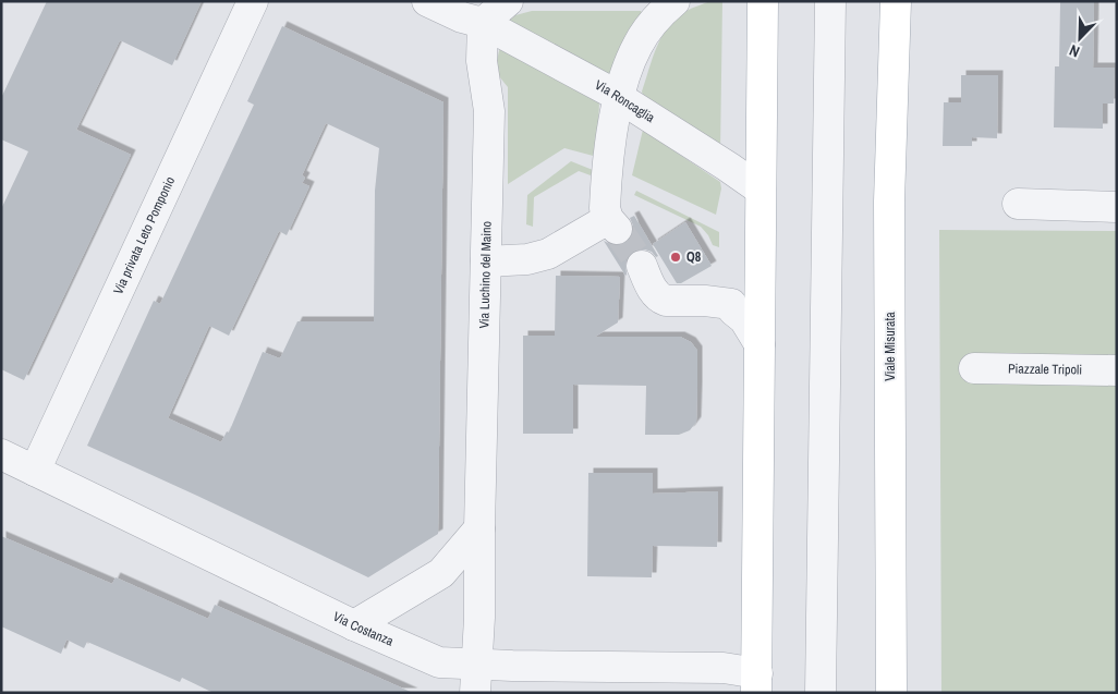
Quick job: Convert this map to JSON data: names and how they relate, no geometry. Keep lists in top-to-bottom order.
{
  "streets": {
    "main road": ["Viale Misurata"],
    "street": [
      "Via Roncaglia",
      "Via privata Leto Pomponio",
      "Via Luchino del Maino",
      "Piazzale Tripoli",
      "Via Costanza"
    ]
  },
  "crossings": [
    ["Via Roncaglia", "Via Luchino del Maino"],
    ["Via privata Leto Pomponio", "Via Costanza"],
    ["Via Luchino del Maino", "Via Costanza"]
  ],
  "places": ["Q8"],
  "north": "bottom left"
}
